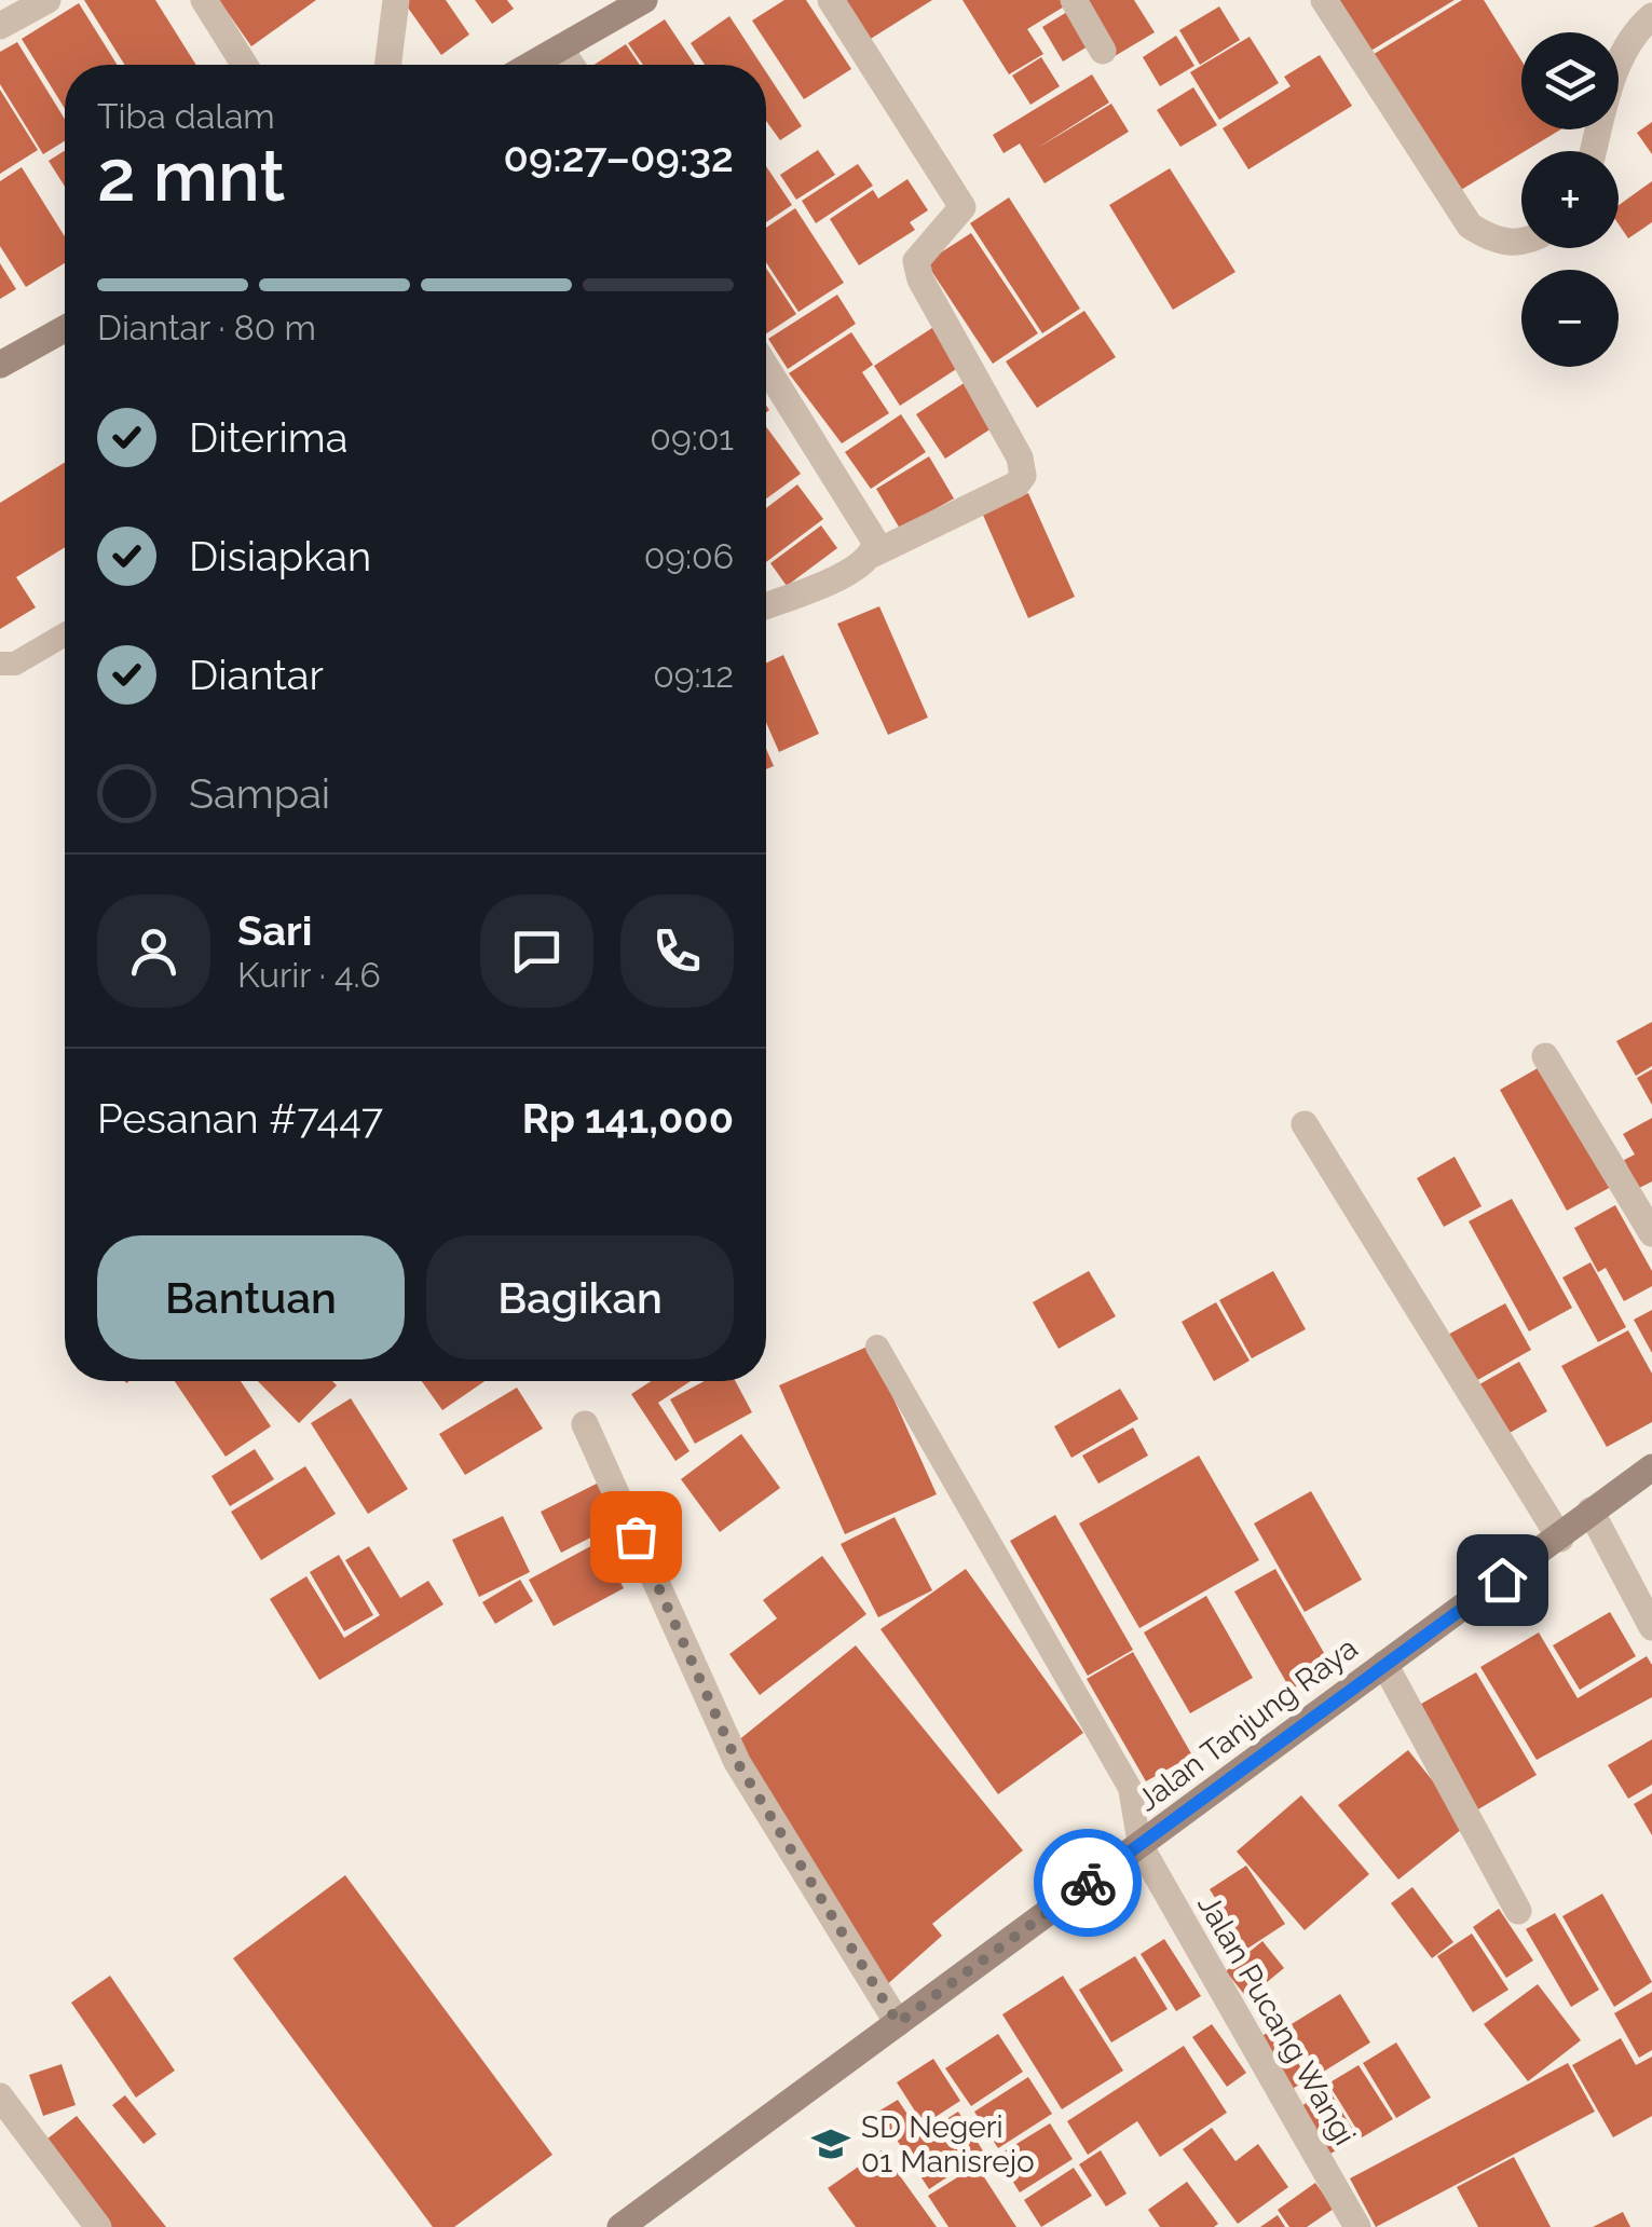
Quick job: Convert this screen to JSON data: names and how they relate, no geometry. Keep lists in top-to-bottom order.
{
  "streets": {
    "main road": ["Jalan Tanjung Raya"],
    "street": ["Jalan Pucang Wangi"]
  },
  "crossings": [
    ["Jalan Tanjung Raya", "Jalan Pucang Wangi"]
  ],
  "places": {
    "school or university": ["SD Negeri 01 Manisrejo"]
  },
  "page": {
    "map_buttons": ["+", "−"],
    "heading": ["2 mnt", "Tiba dalam", "09:27–09:32"],
    "panel": [
      "Sari",
      "Kurir · 4.6",
      "Pesanan #7447",
      "Rp 141,000"
    ],
    "bar": "Diantar · 80 m",
    "list": [
      ["Diterima", "09:01"],
      ["Disiapkan", "09:06"],
      ["Diantar", "09:12"],
      "Sampai"
    ],
    "buttons": ["Bantuan", "Bagikan"]
  }
}
